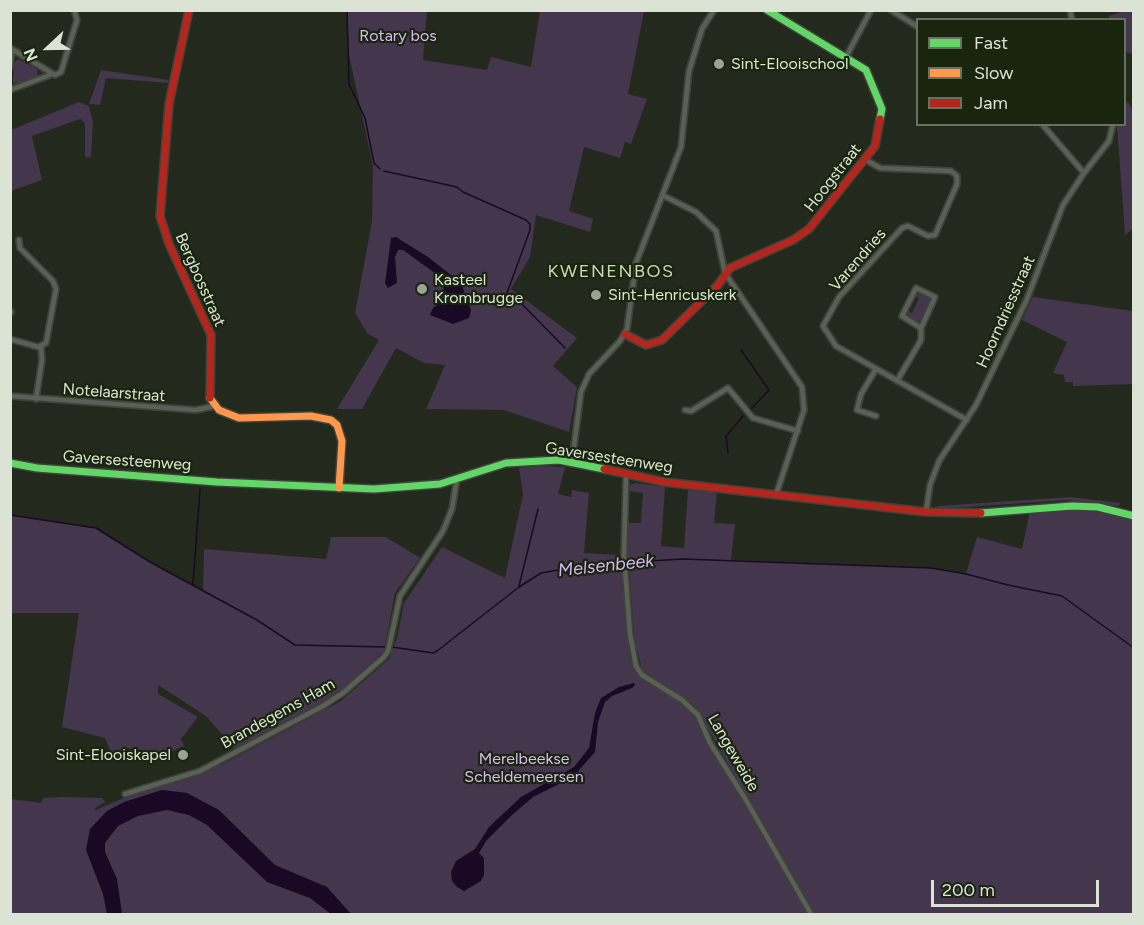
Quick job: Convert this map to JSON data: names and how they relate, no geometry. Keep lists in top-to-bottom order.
{
  "streets": {
    "street": [
      "Hoogstraat",
      "Varendries",
      "Bergbosstraat",
      "Hoorndriesstraat",
      "Notelaarstraat",
      "Gaversesteenweg",
      "Brandegems Ham",
      "Langeweide"
    ]
  },
  "crossings": [
    ["Hoogstraat", "Varendries"],
    ["Varendries", "Hoorndriesstraat"],
    ["Bergbosstraat", "Notelaarstraat"],
    ["Hoorndriesstraat", "Gaversesteenweg"],
    ["Gaversesteenweg", "Brandegems Ham"],
    ["Gaversesteenweg", "Langeweide"]
  ],
  "districts": ["KWENENBOS"],
  "water": ["Melsenbeek"],
  "parks": ["Rotary bos", "Merelbeekse Scheldemeersen"],
  "places": [
    "Sint-Elooischool",
    "Kasteel Krombrugge",
    "Sint-Henricuskerk",
    "Sint-Elooiskapel"
  ],
  "legend": ["Fast", "Slow", "Jam"],
  "scale_bar": "200 m",
  "north": "left"
}
